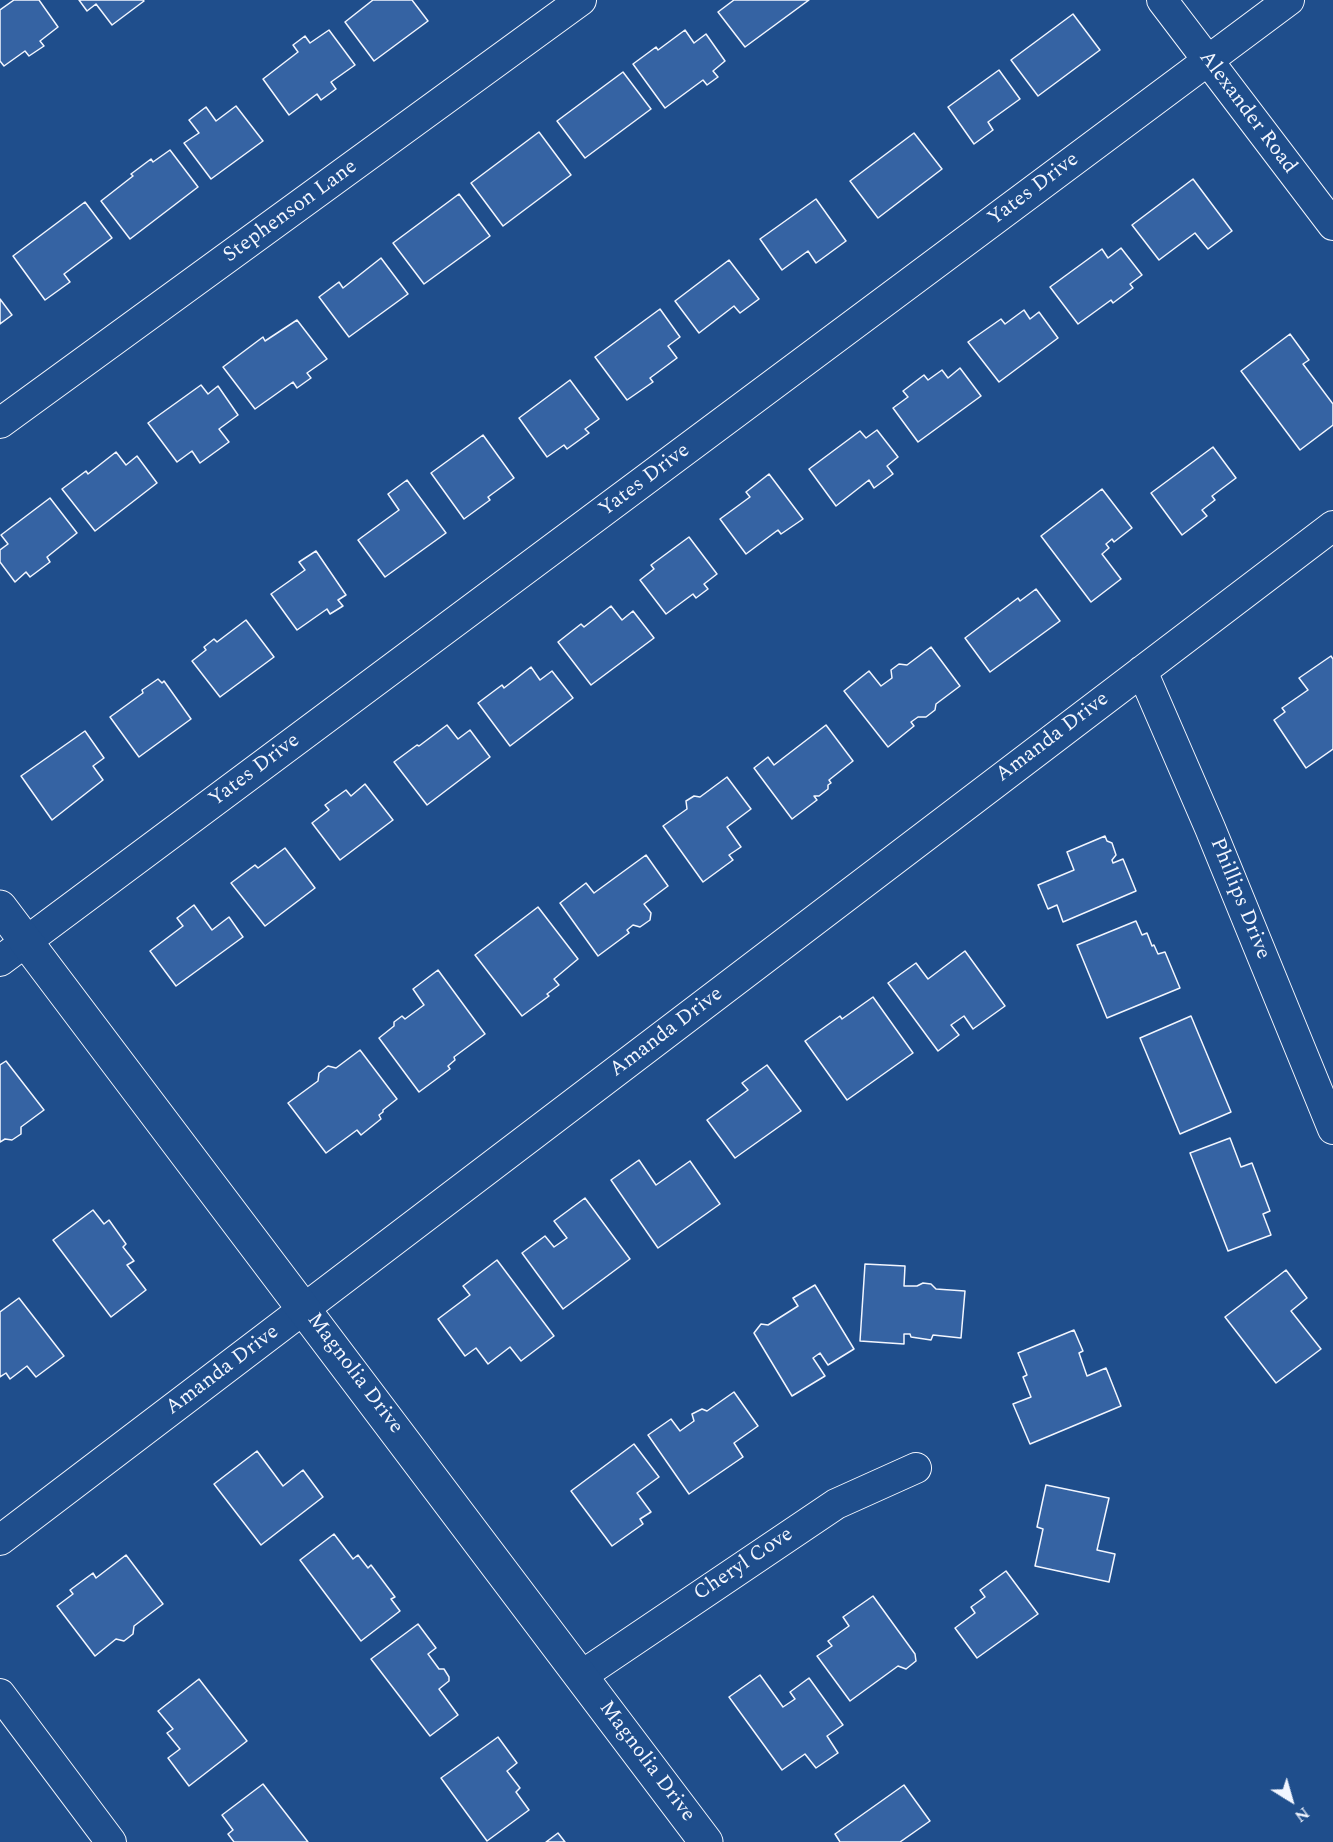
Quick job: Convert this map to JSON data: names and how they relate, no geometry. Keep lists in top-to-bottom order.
{
  "streets": {
    "street": [
      "Alexander Road",
      "Yates Drive",
      "Stephenson Lane",
      "Amanda Drive",
      "Phillips Drive",
      "Magnolia Drive",
      "Cheryl Cove"
    ]
  },
  "crossings": [
    ["Alexander Road", "Yates Drive"],
    ["Yates Drive", "Magnolia Drive"],
    ["Amanda Drive", "Phillips Drive"],
    ["Amanda Drive", "Magnolia Drive"],
    ["Magnolia Drive", "Cheryl Cove"]
  ],
  "north": "bottom right"
}
